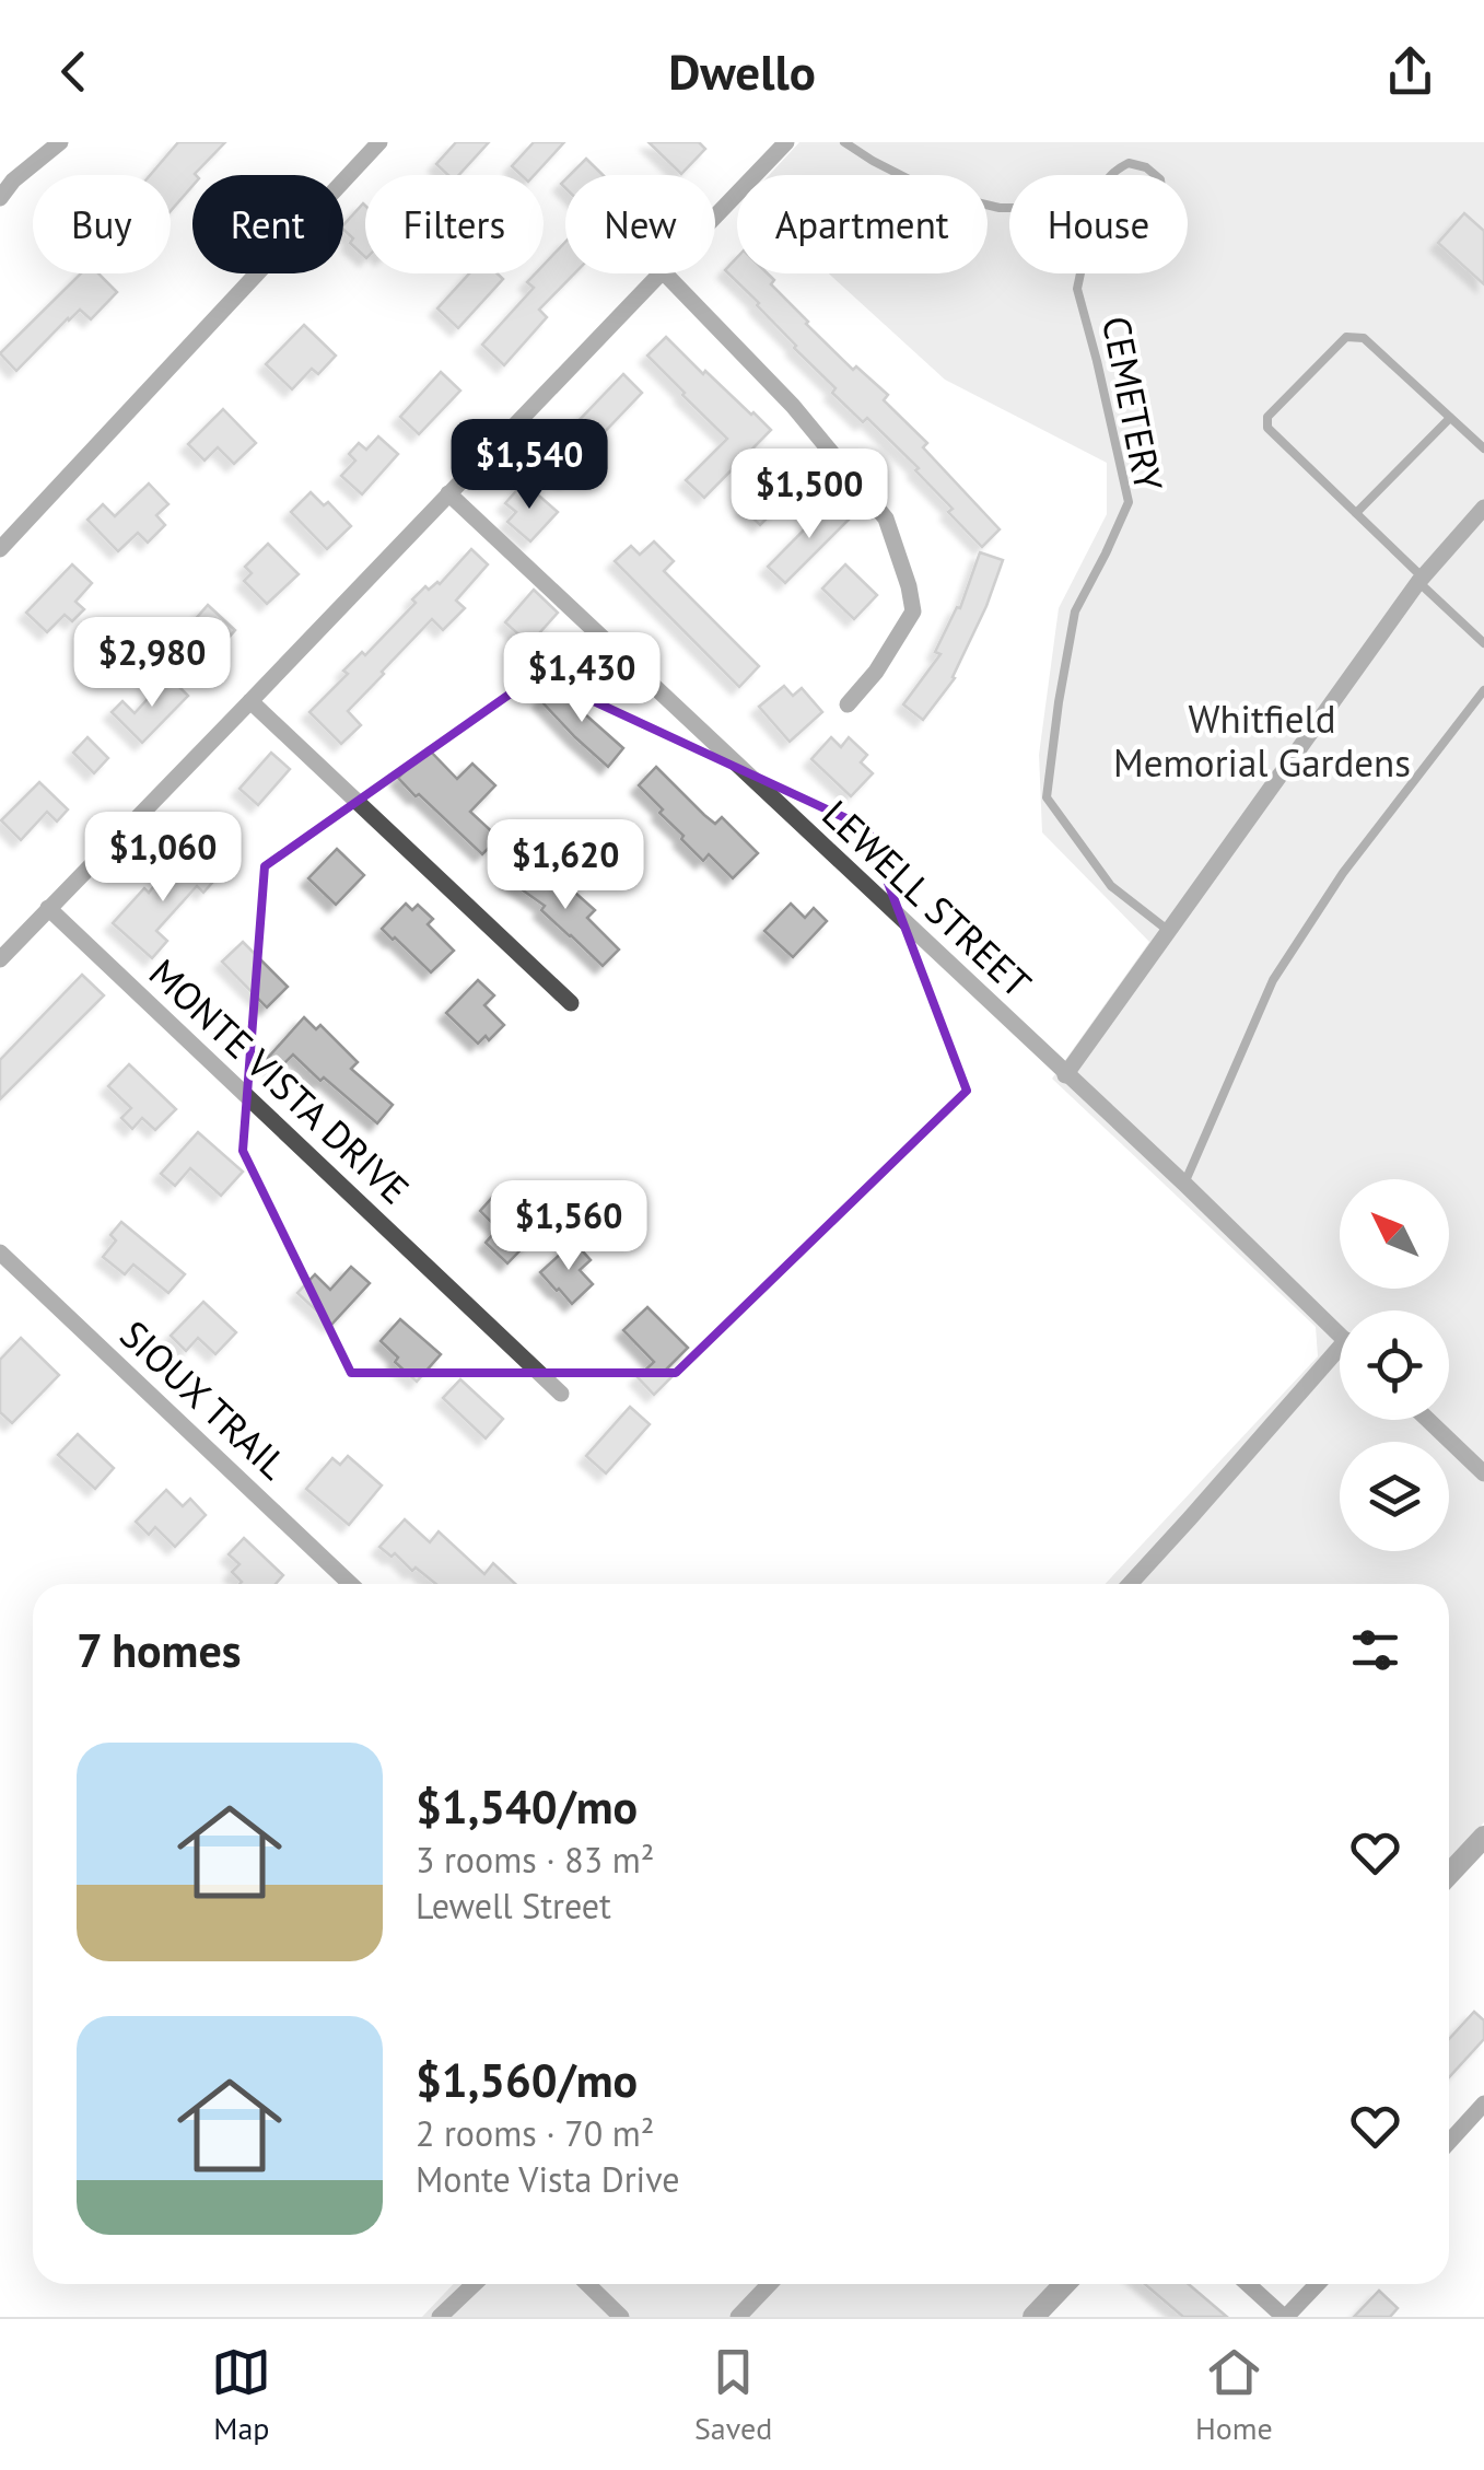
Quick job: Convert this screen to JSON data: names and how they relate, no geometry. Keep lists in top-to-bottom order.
{
  "streets": {
    "street": ["LEWELL STREET", "MONTE VISTA DRIVE", "SIOUX TRAIL"],
    "lane": ["CEMETERY"]
  },
  "parks": ["Whitfield Memorial Gardens"],
  "north": "top left",
  "page": {
    "header": "Dwello",
    "chip": [
      "Buy",
      "Rent",
      "Filters",
      "New",
      "Apartment",
      "House"
    ],
    "price": [
      "$1,540",
      "$1,500",
      "$2,980",
      "$1,430",
      "$1,060",
      "$1,620",
      "$1,560"
    ],
    "heading": "7 homes",
    "list": [
      {
        "name": "$1,540/mo",
        "note": "3 rooms · 83 m² · Lewell Street"
      },
      {
        "name": "$1,560/mo",
        "note": "2 rooms · 70 m² · Monte Vista Drive"
      }
    ],
    "tabs": ["Map", "Saved", "Home"]
  }
}
